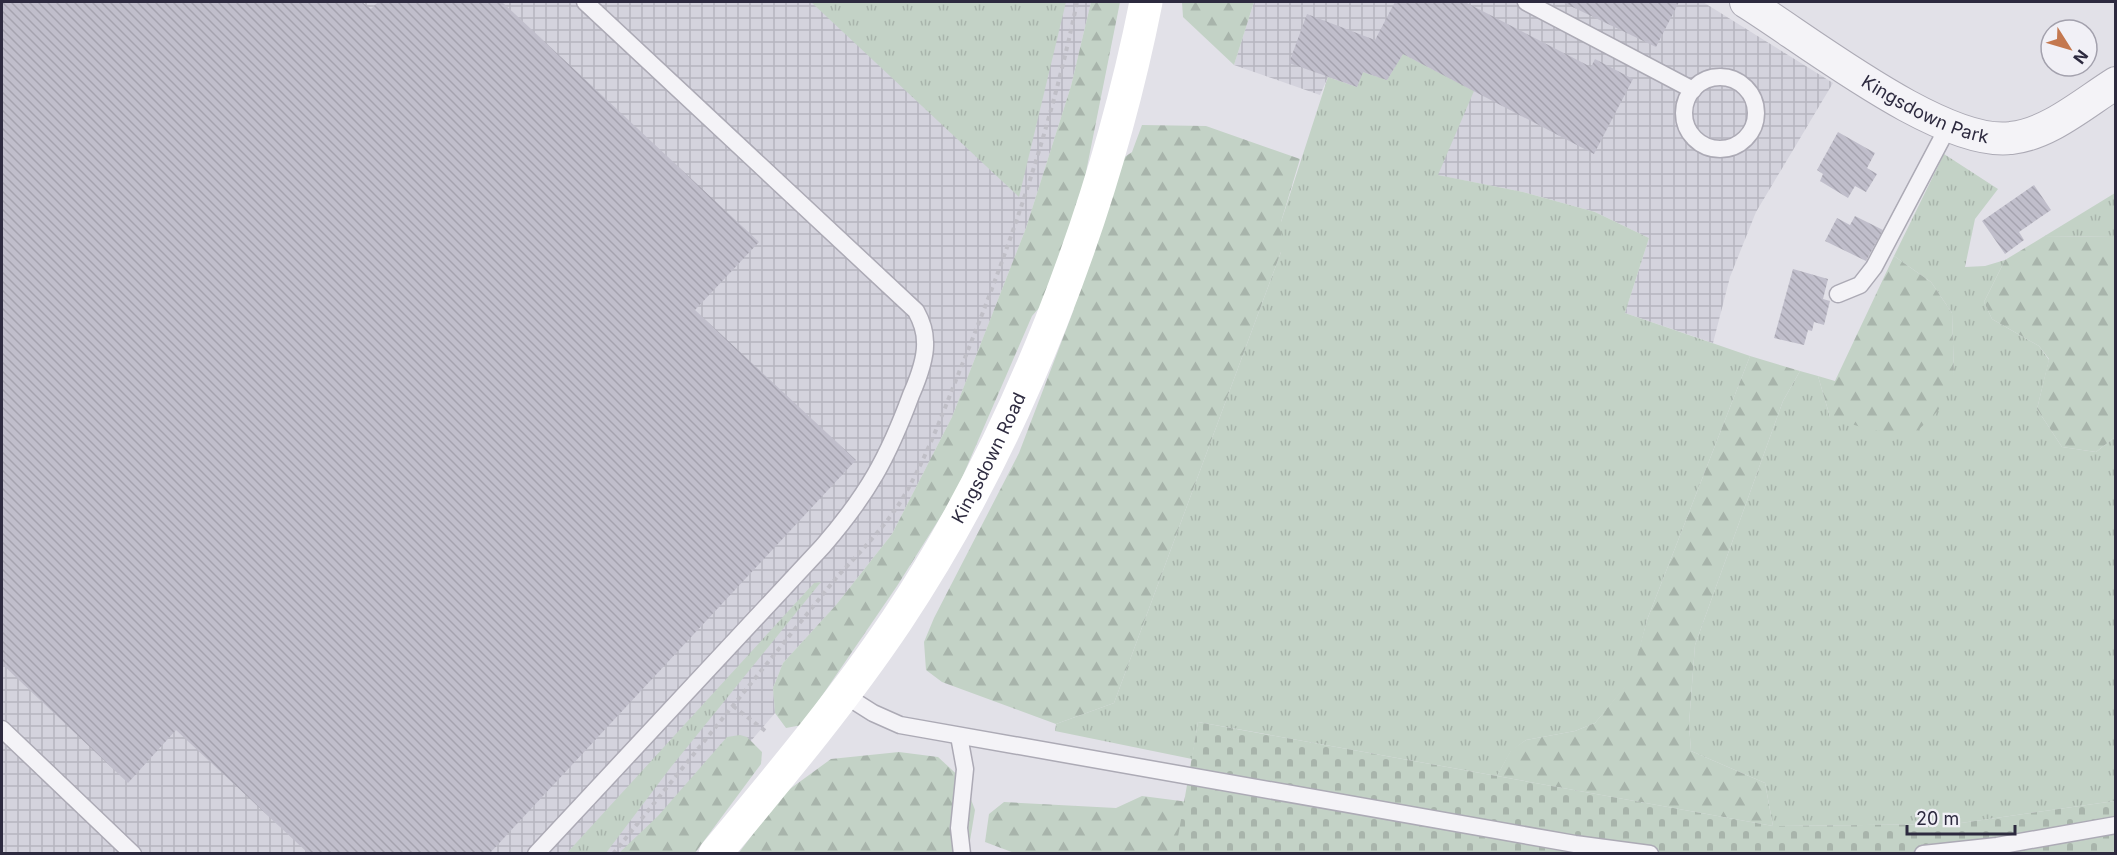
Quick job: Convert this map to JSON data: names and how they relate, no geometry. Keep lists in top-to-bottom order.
{
  "streets": {
    "main road": ["Kingsdown Road"],
    "street": ["Kingsdown Park"]
  },
  "scale_bar": "20 m",
  "north": "bottom right"
}
